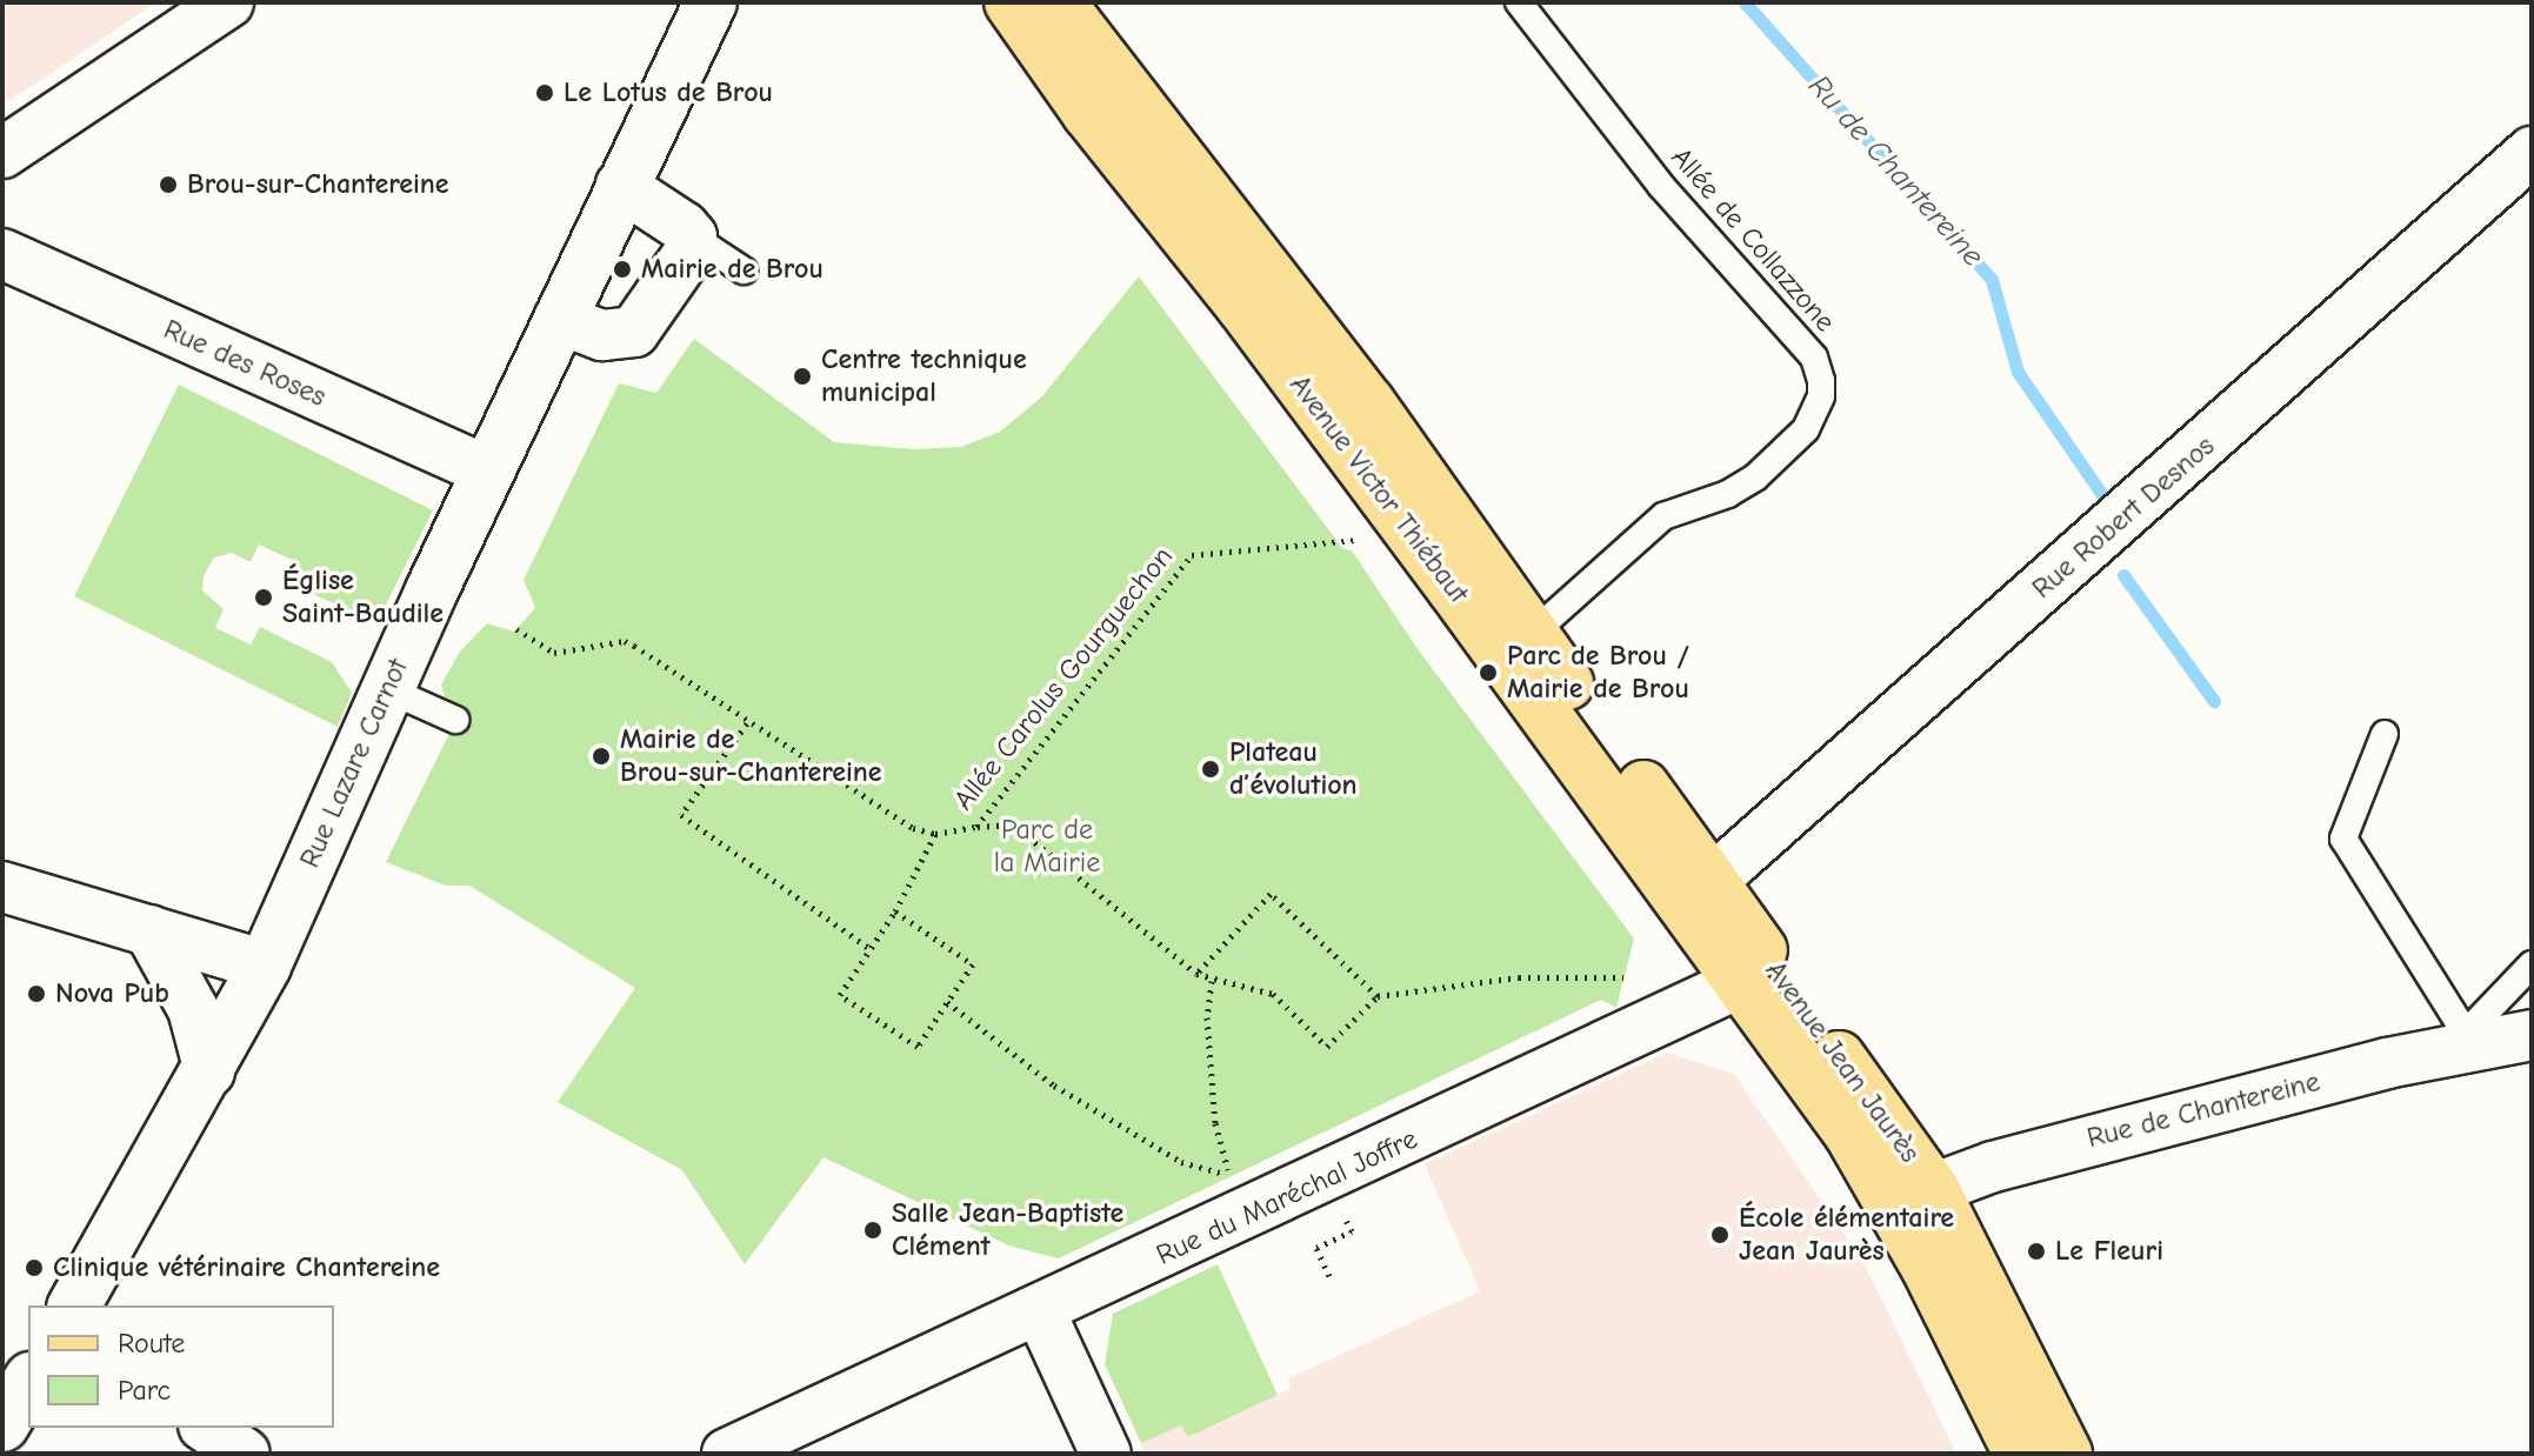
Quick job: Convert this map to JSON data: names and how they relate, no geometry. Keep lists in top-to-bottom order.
{
  "streets": {
    "main road": ["Avenue Victor Thiébaut", "Avenue Jean Jaurès"],
    "street": [
      "Rue des Roses",
      "Rue Robert Desnos",
      "Rue Lazare Carnot",
      "Rue de Chantereine",
      "Rue du Maréchal Joffre"
    ],
    "lane": ["Allée de Collazzone"],
    "path": ["Allée Carolus Gourguechon"]
  },
  "crossings": [
    ["Allée de Collazzone", "Avenue Victor Thiébaut"],
    ["Rue des Roses", "Rue Lazare Carnot"],
    ["Avenue Victor Thiébaut", "Rue Robert Desnos"],
    ["Avenue Victor Thiébaut", "Avenue Jean Jaurès"],
    ["Avenue Victor Thiébaut", "Rue du Maréchal Joffre"],
    ["Rue Robert Desnos", "Avenue Jean Jaurès"],
    ["Avenue Jean Jaurès", "Rue de Chantereine"],
    ["Avenue Jean Jaurès", "Rue du Maréchal Joffre"]
  ],
  "water": ["Ru de Chantereine"],
  "parks": ["Parc de la Mairie"],
  "places": [
    "Le Lotus de Brou",
    "Brou-sur-Chantereine",
    "Mairie de Brou",
    "Centre technique municipal",
    "Église Saint-Baudile",
    "Parc de Brou / Mairie de Brou",
    "Mairie de Brou-sur-Chantereine",
    "Plateau d’évolution",
    "Nova Pub",
    "Salle Jean-Baptiste Clément",
    "École élémentaire Jean Jaurès",
    "Le Fleuri",
    "Clinique vétérinaire Chantereine"
  ],
  "legend": ["Route", "Parc"]
}
